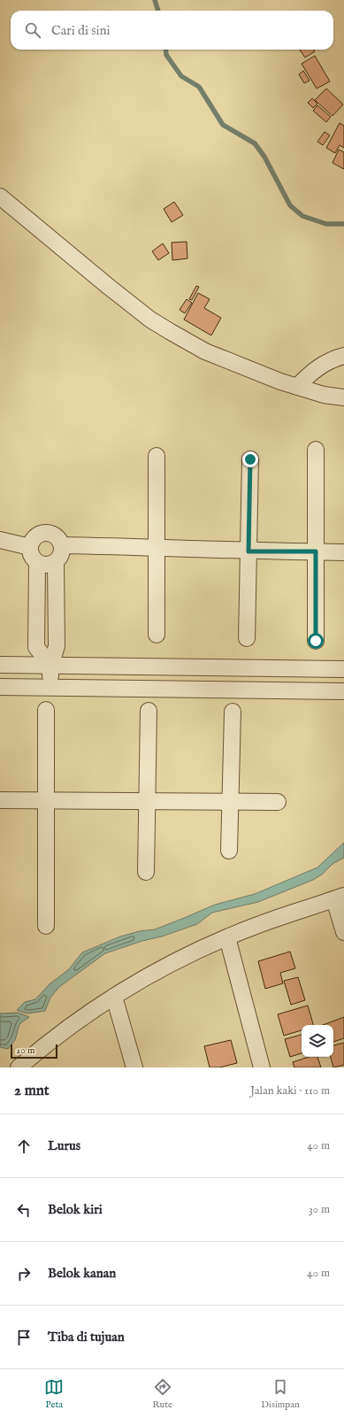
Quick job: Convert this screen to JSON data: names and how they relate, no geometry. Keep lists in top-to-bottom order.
{
  "scale_bar": "20 m",
  "page": {
    "search": "Cari di sini",
    "scale": "20 m",
    "heading": ["2 mnt", "Jalan kaki · 110 m"],
    "list": [
      ["Lurus", "40 m"],
      ["Belok kiri", "30 m"],
      ["Belok kanan", "40 m"],
      "Tiba di tujuan"
    ],
    "nav": ["Peta", "Rute", "Disimpan"]
  }
}
